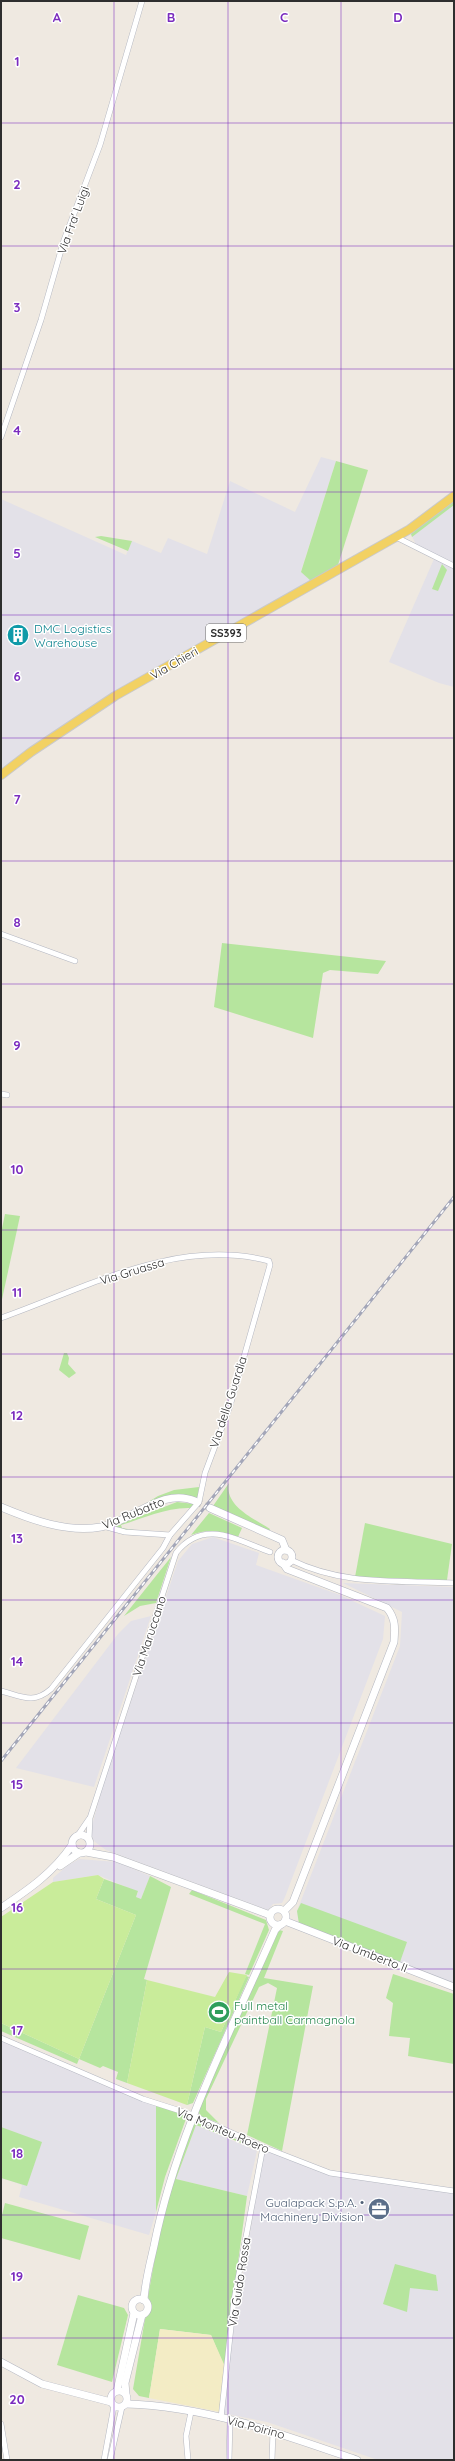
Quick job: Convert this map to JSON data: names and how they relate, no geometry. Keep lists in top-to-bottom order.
{
  "streets": {
    "main road": ["SS393", "Via Chieri"],
    "street": [
      "Via Fra' Luigi",
      "Via Gruassa",
      "Via della Guardia",
      "Via Rubatto",
      "Via Maruccano",
      "Via Umberto II",
      "Via Monteu Roero",
      "Via Guido Rossa",
      "Via Poirino"
    ]
  },
  "crossings": [
    ["Via Gruassa", "Via della Guardia"],
    ["Via Monteu Roero", "Via Guido Rossa"],
    ["Via Guido Rossa", "Via Poirino"]
  ],
  "places": {
    "building": ["DMC Logistics Warehouse"],
    "sports": ["Full metal paintball Carmagnola"],
    "office": ["Gualapack S.p.A. • Machinery Division"]
  },
  "grid": {
    "columns": [
      "A",
      "B",
      "C",
      "D"
    ],
    "rows": [
      "1",
      "2",
      "3",
      "4",
      "5",
      "6",
      "7",
      "8",
      "9",
      "10",
      "11",
      "12",
      "13",
      "14",
      "15",
      "16",
      "17",
      "18",
      "19",
      "20"
    ]
  }
}
